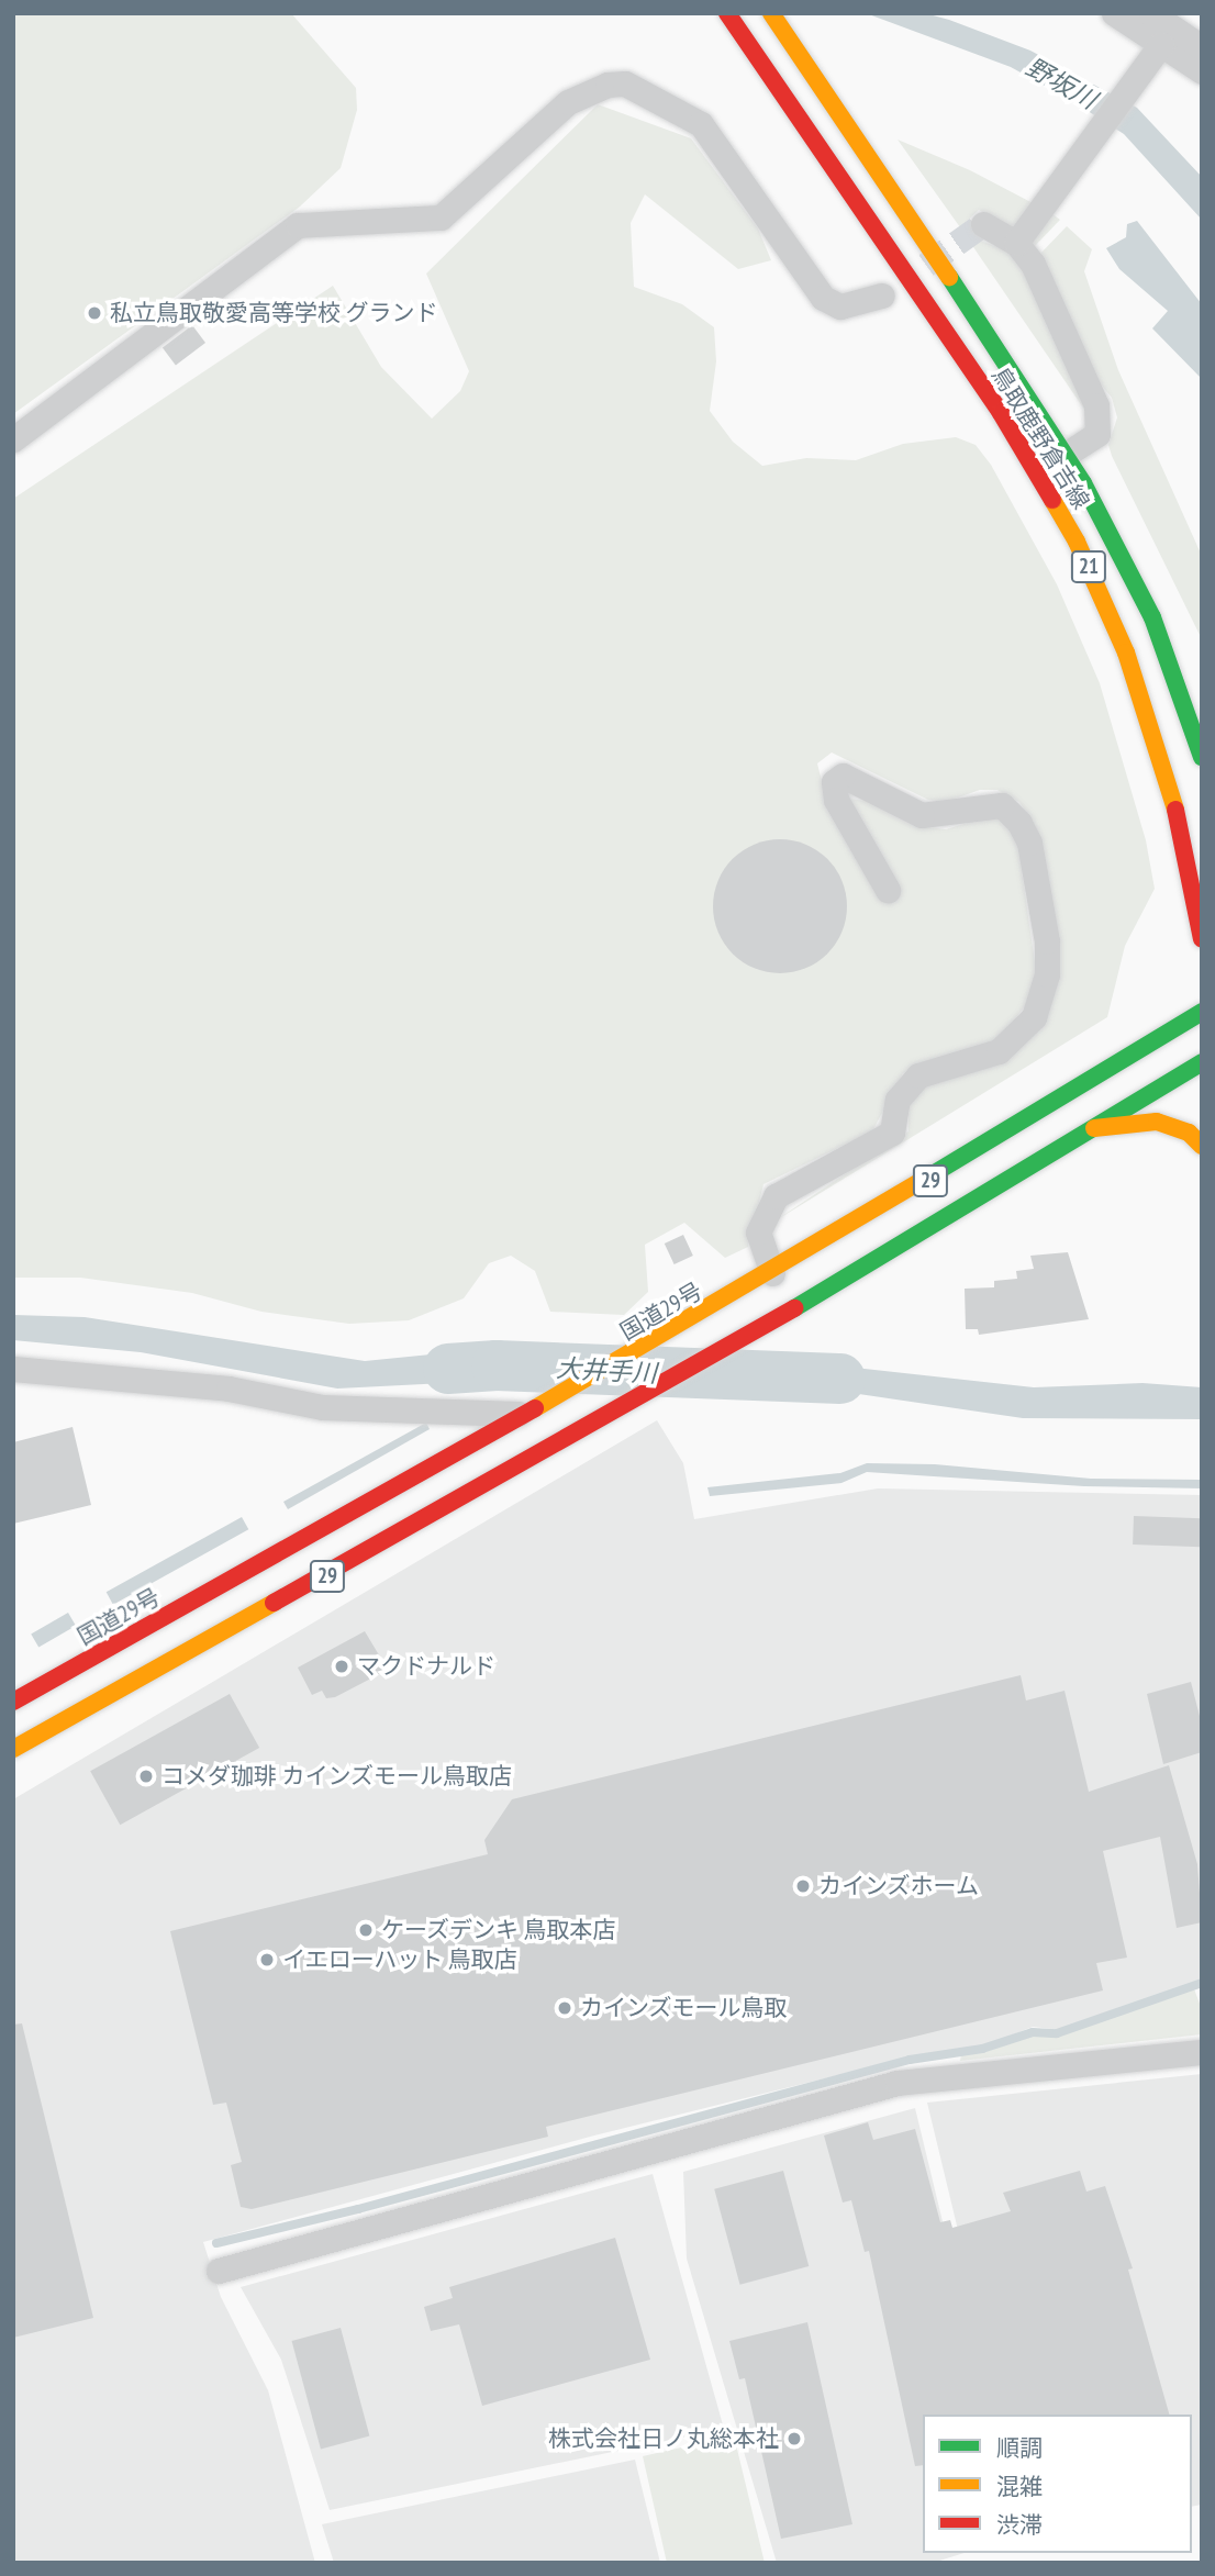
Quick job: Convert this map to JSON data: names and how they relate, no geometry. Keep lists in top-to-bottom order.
{
  "streets": {
    "main road": [
      "鳥取鹿野倉吉線",
      "21",
      "29",
      "国道29号"
    ]
  },
  "water": ["野坂川", "大井手川"],
  "places": [
    "私立鳥取敬愛高等学校 グランド",
    "マクドナルド",
    "コメダ珈琲 カインズモール鳥取店",
    "カインズホーム",
    "ケーズデンキ 鳥取本店",
    "イエローハット 鳥取店",
    "カインズモール鳥取",
    "株式会社日ノ丸総本社"
  ],
  "legend": ["順調", "混雑", "渋滞"]
}
